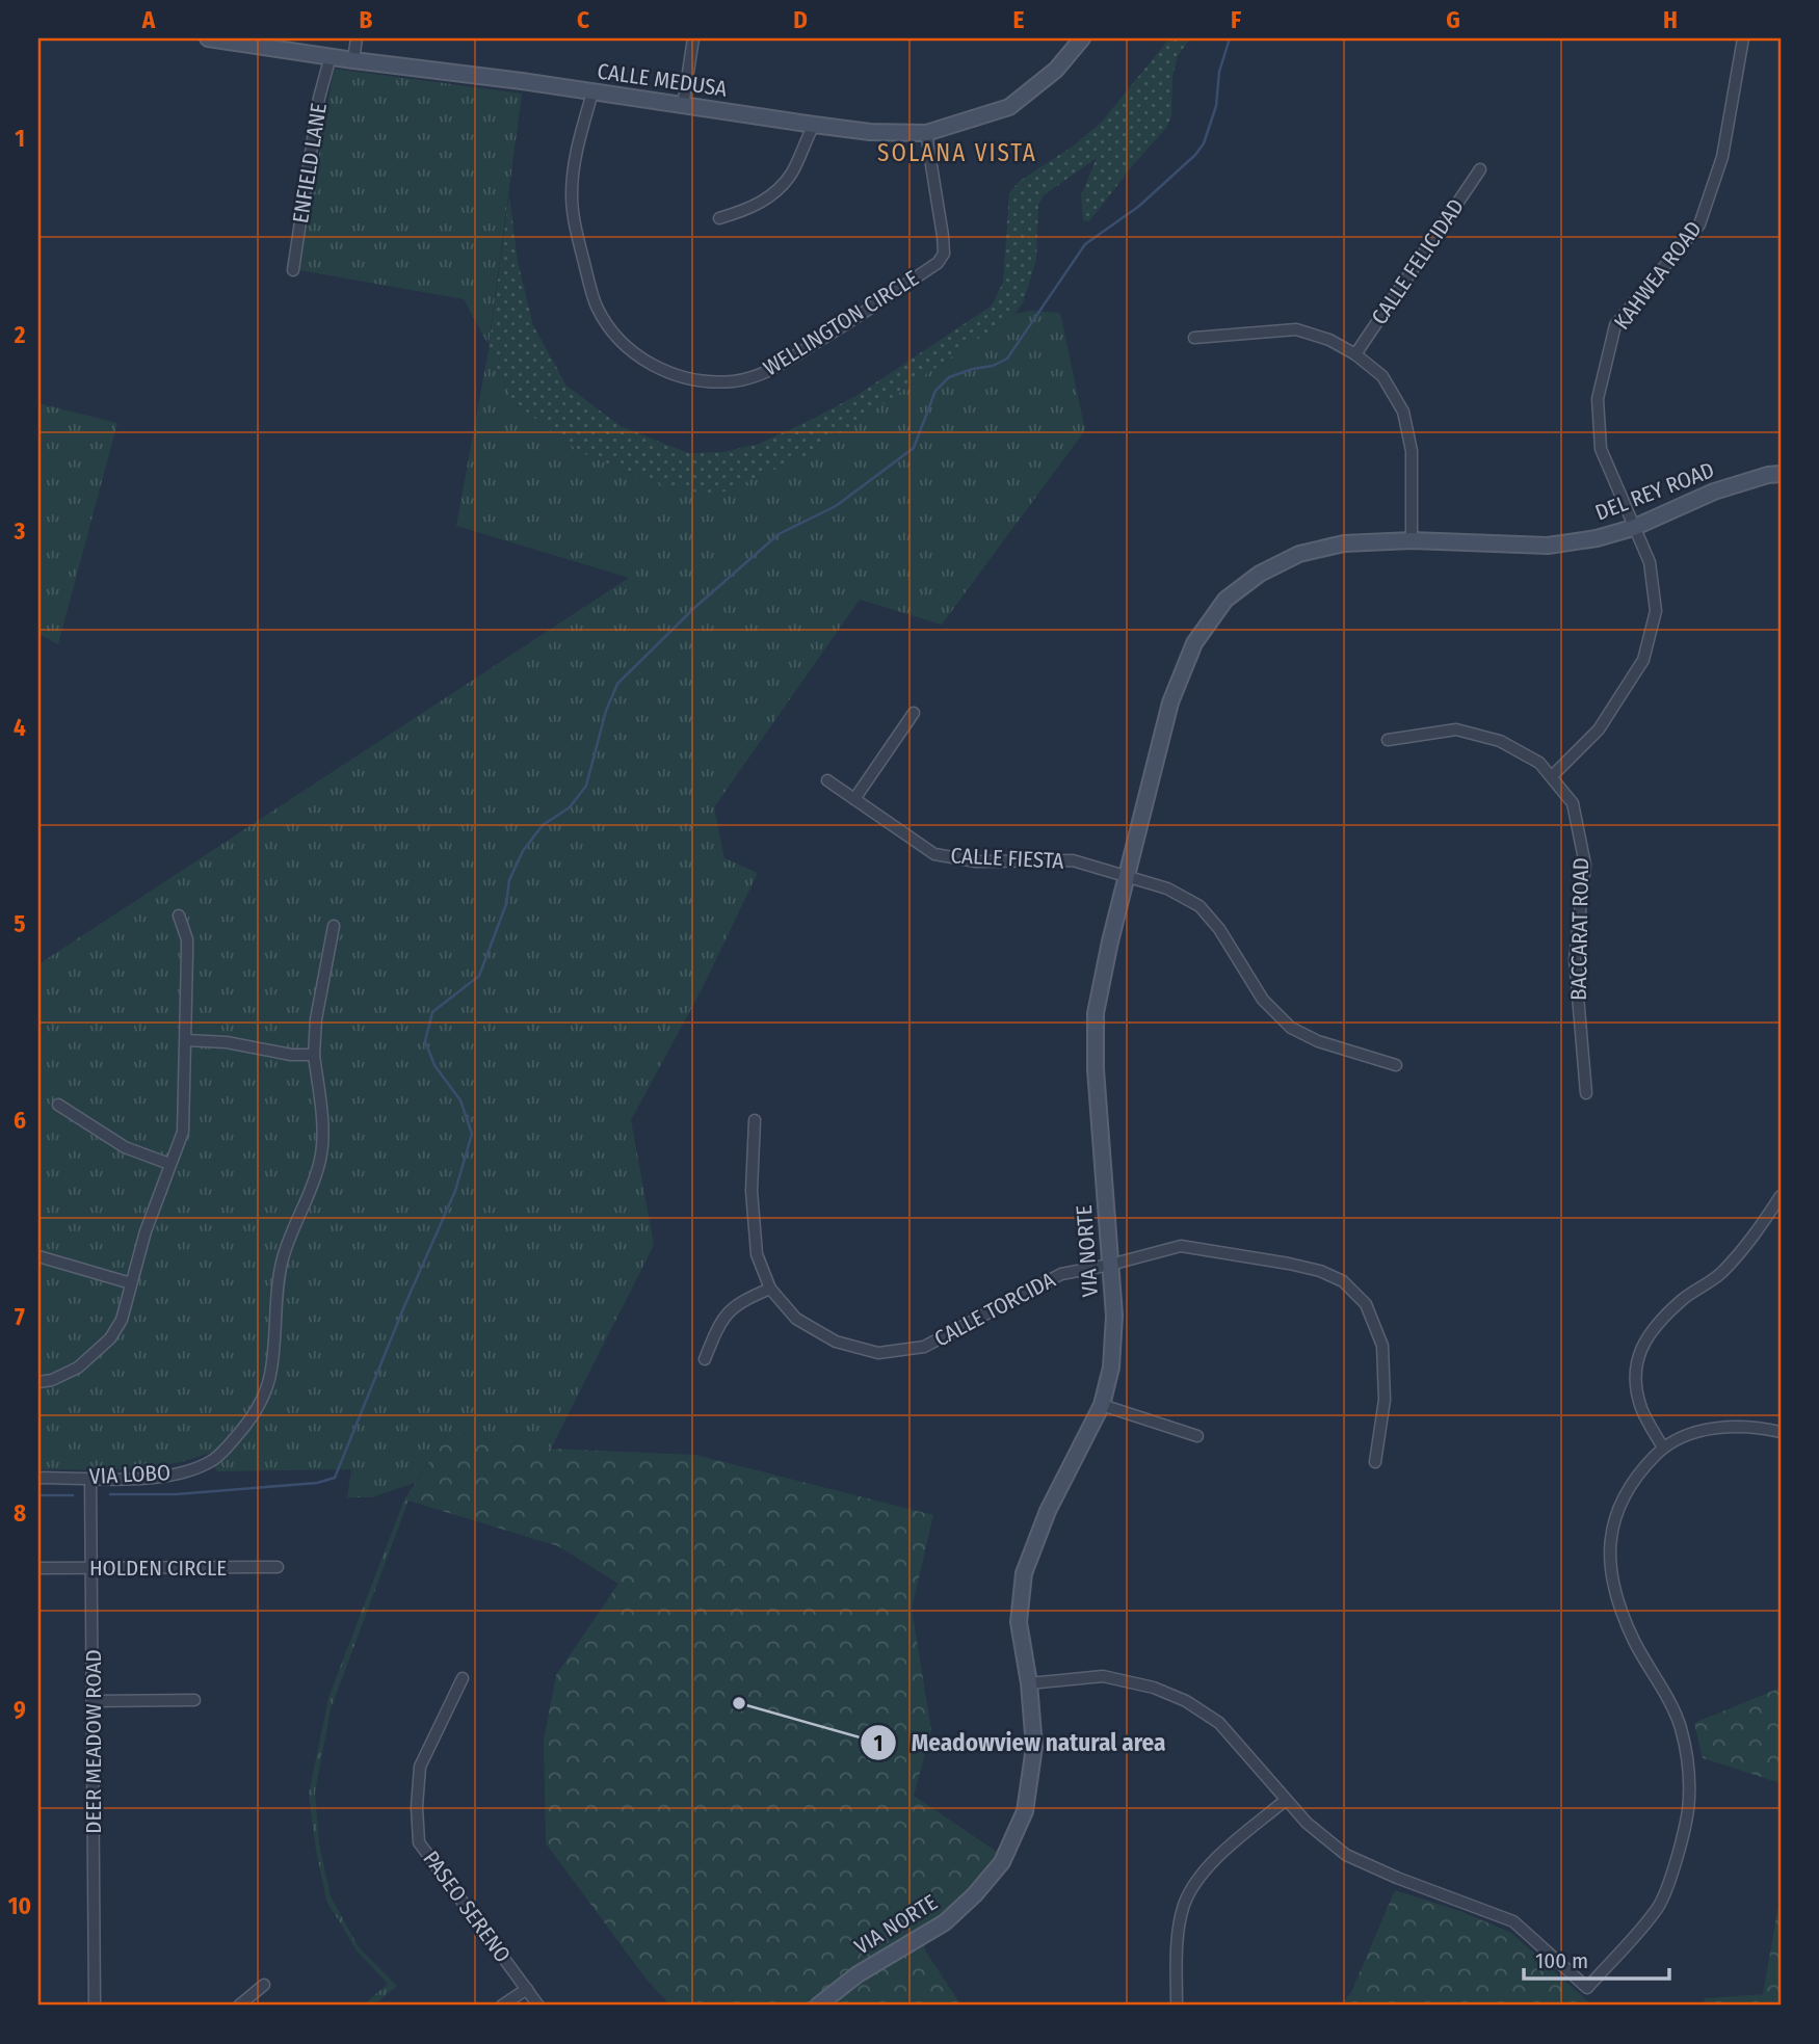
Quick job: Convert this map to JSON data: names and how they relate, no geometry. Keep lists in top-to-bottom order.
{
  "streets": {
    "street": [
      "CALLE MEDUSA",
      "ENFIELD LANE",
      "CALLE FELICIDAD",
      "KAHWEA ROAD",
      "WELLINGTON CIRCLE",
      "DEL REY ROAD",
      "CALLE FIESTA",
      "BACCARAT ROAD",
      "VIA NORTE",
      "CALLE TORCIDA",
      "VIA LOBO",
      "HOLDEN CIRCLE",
      "DEER MEADOW ROAD",
      "PASEO SERENO"
    ]
  },
  "crossings": [
    ["CALLE MEDUSA", "ENFIELD LANE"],
    ["CALLE MEDUSA", "WELLINGTON CIRCLE"],
    ["KAHWEA ROAD", "DEL REY ROAD"],
    ["KAHWEA ROAD", "BACCARAT ROAD"],
    ["DEL REY ROAD", "VIA NORTE"],
    ["CALLE FIESTA", "VIA NORTE"],
    ["VIA NORTE", "CALLE TORCIDA"],
    ["VIA LOBO", "DEER MEADOW ROAD"],
    ["HOLDEN CIRCLE", "DEER MEADOW ROAD"]
  ],
  "districts": ["SOLANA VISTA"],
  "places": ["Meadowview natural area"],
  "scale_bar": "100 m",
  "grid": {
    "columns": [
      "A",
      "B",
      "C",
      "D",
      "E",
      "F",
      "G",
      "H"
    ],
    "rows": [
      "1",
      "2",
      "3",
      "4",
      "5",
      "6",
      "7",
      "8",
      "9",
      "10"
    ]
  }
}
